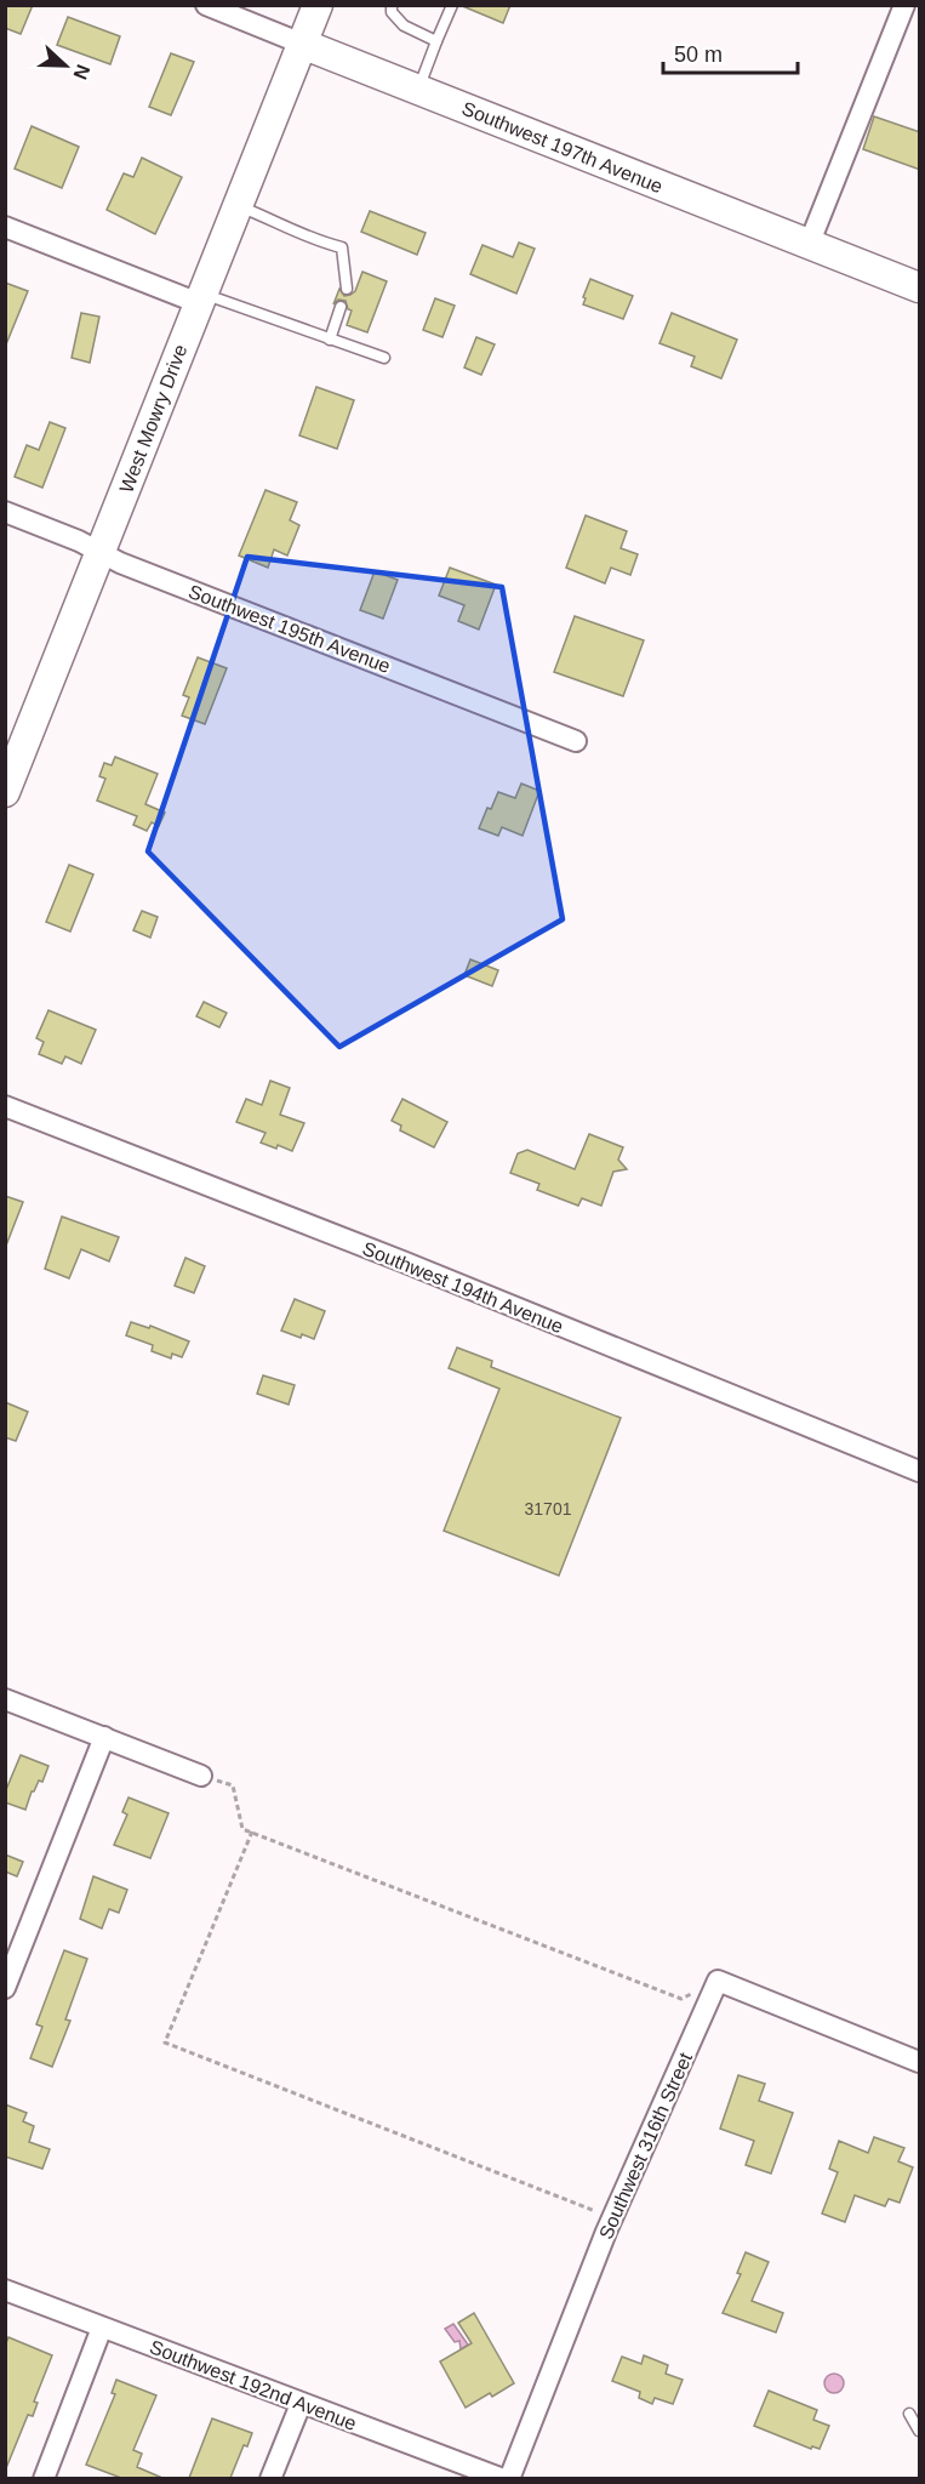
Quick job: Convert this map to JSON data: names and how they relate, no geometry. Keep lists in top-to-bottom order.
{
  "streets": {
    "street": [
      "Southwest 197th Avenue",
      "West Mowry Drive",
      "Southwest 195th Avenue",
      "Southwest 194th Avenue",
      "Southwest 316th Street",
      "Southwest 192nd Avenue"
    ]
  },
  "crossings": [
    ["Southwest 197th Avenue", "West Mowry Drive"],
    ["West Mowry Drive", "Southwest 195th Avenue"]
  ],
  "house_numbers": ["31701"],
  "scale_bar": "50 m",
  "north": "right"
}
